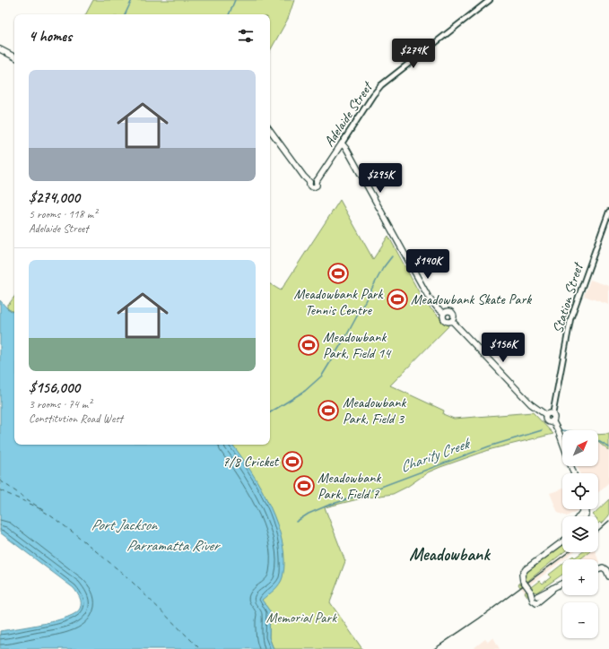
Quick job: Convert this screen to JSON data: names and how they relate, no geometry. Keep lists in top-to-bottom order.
{
  "streets": {
    "main road": ["Adelaide Street"],
    "street": ["Station Street"]
  },
  "districts": ["Meadowbank"],
  "water": ["Charity Creek", "Port Jackson", "Parramatta River"],
  "parks": ["Memorial Park"],
  "places": {
    "sports": [
      "Meadowbank Park Tennis Centre",
      "Meadowbank Skate Park",
      "Meadowbank Park, Field 14",
      "Meadowbank Park, Field 3",
      "7/8 Cricket",
      "Meadowbank Park, Field 7"
    ]
  },
  "north": "top right",
  "page": {
    "heading": "4 homes",
    "price": [
      "$274K",
      "$295K",
      "$140K",
      "$156K"
    ],
    "list": [
      {
        "name": "$274,000",
        "note": "5 rooms · 118 m² · Adelaide Street"
      },
      {
        "name": "$156,000",
        "note": "3 rooms · 74 m² · Constitution Road West"
      }
    ],
    "map_buttons": ["+", "−"]
  }
}
